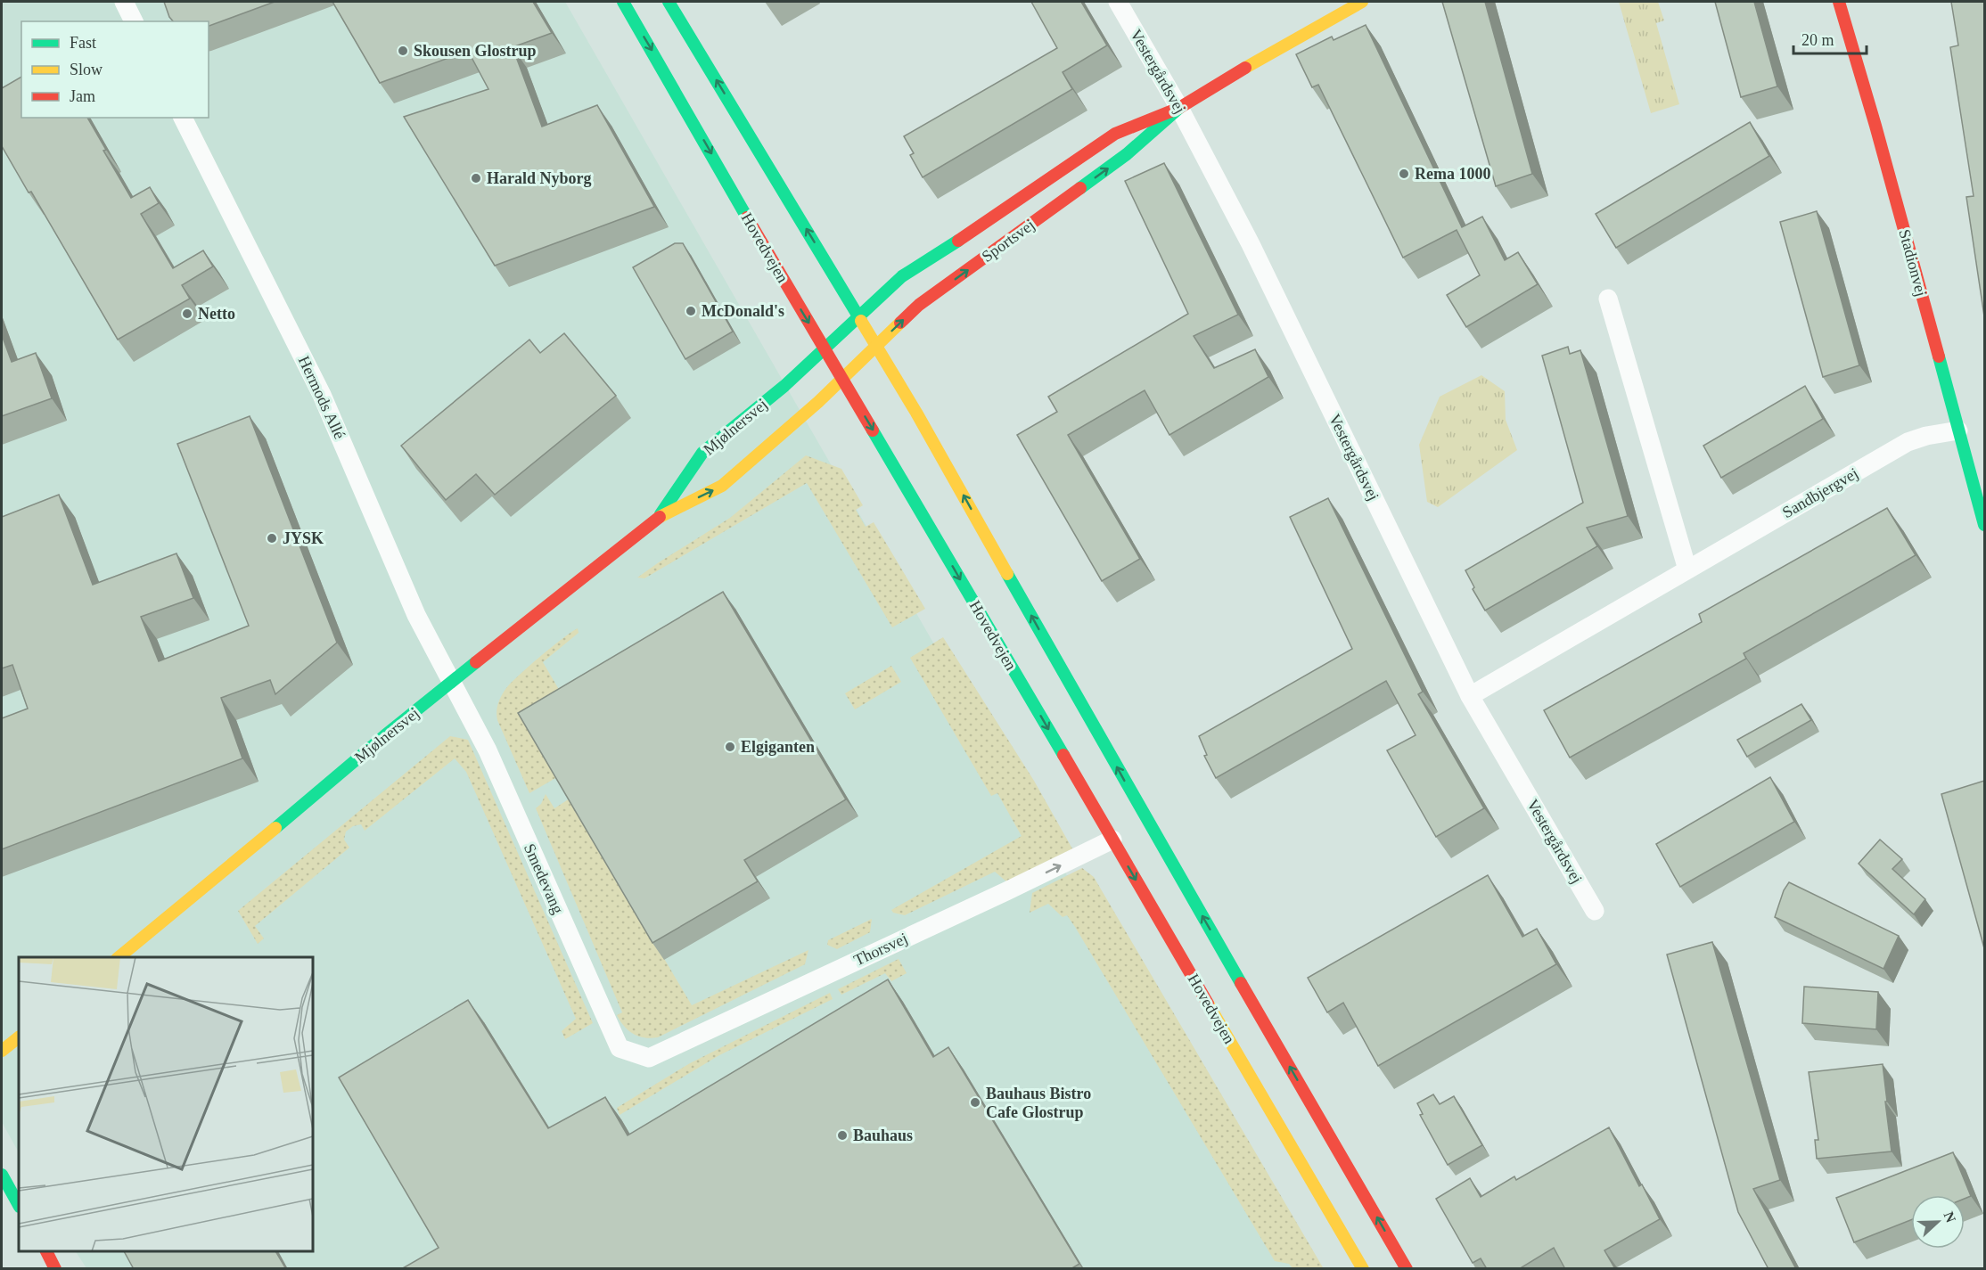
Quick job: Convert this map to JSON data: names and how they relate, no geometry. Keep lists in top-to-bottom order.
{
  "streets": {
    "main road": [
      "Sportsvej",
      "Hovedvejen",
      "Stadionvej",
      "Mjølnersvej"
    ],
    "street": [
      "Vestergårdsvej",
      "Hermods Allé",
      "Sandbjergvej",
      "Smedevang",
      "Thorsvej"
    ]
  },
  "crossings": [
    ["Vestergårdsvej", "Sportsvej"],
    ["Vestergårdsvej", "Sandbjergvej"],
    ["Sportsvej", "Hovedvejen"],
    ["Sportsvej", "Mjølnersvej"],
    ["Hovedvejen", "Mjølnersvej"],
    ["Hovedvejen", "Thorsvej"],
    ["Stadionvej", "Sandbjergvej"],
    ["Hermods Allé", "Mjølnersvej"],
    ["Hermods Allé", "Smedevang"],
    ["Mjølnersvej", "Smedevang"],
    ["Smedevang", "Thorsvej"]
  ],
  "one_way": ["Thorsvej"],
  "places": [
    "Skousen Glostrup",
    "Rema 1000",
    "Harald Nyborg",
    "McDonald's",
    "Netto",
    "JYSK",
    "Elgiganten",
    "Bauhaus Bistro Cafe Glostrup",
    "Bauhaus"
  ],
  "legend": ["Fast", "Slow", "Jam"],
  "scale_bar": "20 m",
  "north": "right"
}
